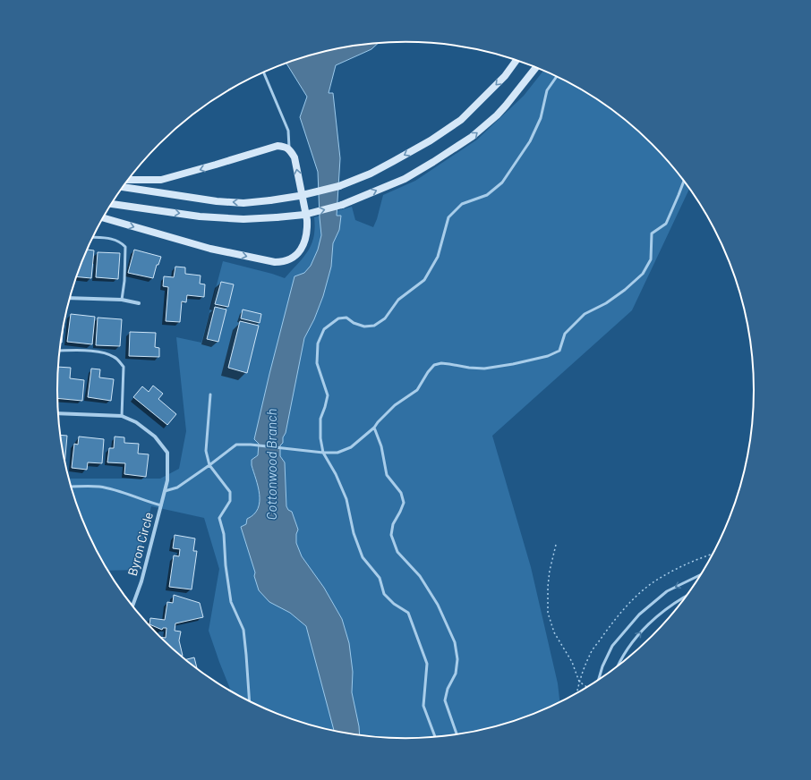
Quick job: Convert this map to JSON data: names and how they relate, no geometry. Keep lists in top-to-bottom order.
{
  "streets": {
    "street": ["Byron Circle"]
  },
  "water": ["Cottonwood Branch"]
}
